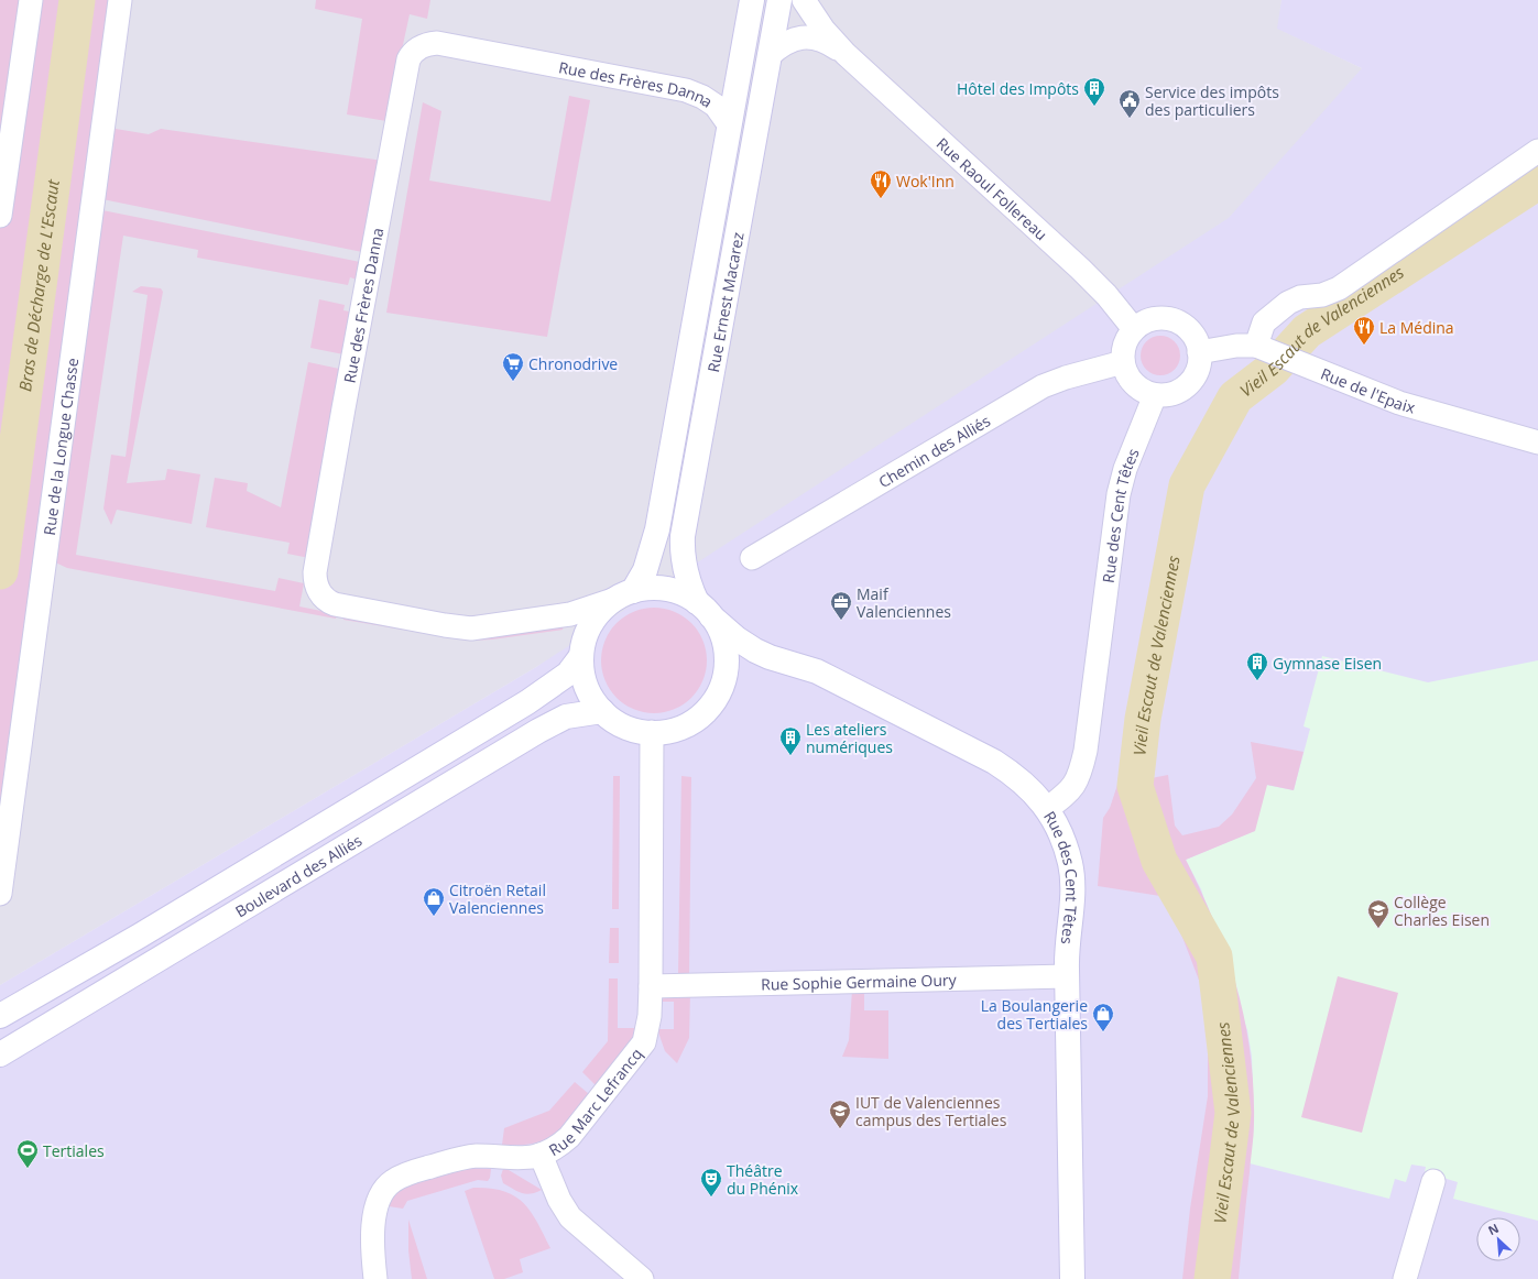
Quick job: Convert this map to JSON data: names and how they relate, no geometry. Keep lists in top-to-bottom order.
{
  "streets": {
    "main road": ["Rue Ernest Macarez", "Rue des Cent Têtes", "Boulevard des Alliés"],
    "street": [
      "Rue des Frères Danna",
      "Rue Raoul Follereau",
      "Rue de l'Epaix",
      "Rue de la Longue Chasse",
      "Chemin des Alliés",
      "Rue Sophie Germaine Oury",
      "Rue Marc Lefrancq"
    ]
  },
  "crossings": [
    ["Rue des Frères Danna", "Rue Ernest Macarez"],
    ["Rue des Frères Danna", "Boulevard des Alliés"],
    ["Rue des Frères Danna", "Rue Marc Lefrancq"],
    ["Rue Raoul Follereau", "Rue Ernest Macarez"],
    ["Rue Raoul Follereau", "Rue de l'Epaix"],
    ["Rue Raoul Follereau", "Chemin des Alliés"],
    ["Rue Raoul Follereau", "Rue des Cent Têtes"],
    ["Rue Ernest Macarez", "Boulevard des Alliés"],
    ["Rue Ernest Macarez", "Rue Marc Lefrancq"],
    ["Rue de l'Epaix", "Chemin des Alliés"],
    ["Rue de l'Epaix", "Rue des Cent Têtes"],
    ["Chemin des Alliés", "Rue des Cent Têtes"],
    ["Rue des Cent Têtes", "Rue Sophie Germaine Oury"],
    ["Boulevard des Alliés", "Rue Marc Lefrancq"],
    ["Rue Sophie Germaine Oury", "Rue Marc Lefrancq"]
  ],
  "water": ["Bras de Décharge de L'Escaut", "Vieil Escaut de Valenciennes"],
  "places": {
    "building": ["Hôtel des Impôts", "Gymnase Eisen", "Les ateliers numériques"],
    "public building": ["Service des impôts des particuliers"],
    "restaurant": ["Wok'Inn", "La Médina"],
    "supermarket": ["Chronodrive"],
    "office": ["Maif Valenciennes"],
    "shop": ["Citroën Retail Valenciennes", "La Boulangerie des Tertiales"],
    "school or university": ["Collège Charles Eisen", "IUT de Valenciennes campus des Tertiales"],
    "sports": ["Tertiales"],
    "theatre": ["Théâtre du Phénix"]
  },
  "north": "top left"
}
